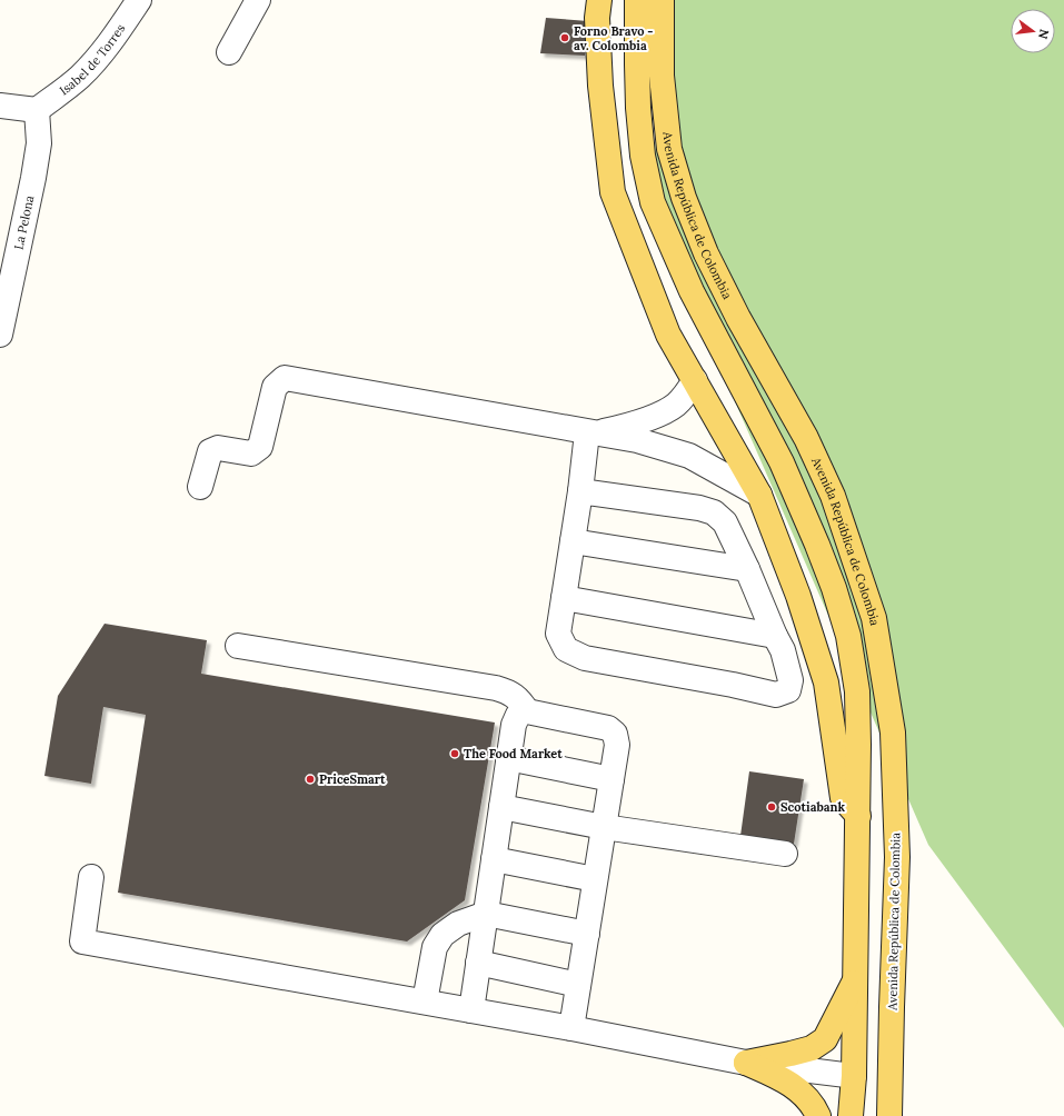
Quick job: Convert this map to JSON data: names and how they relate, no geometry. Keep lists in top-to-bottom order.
{
  "streets": {
    "main road": ["Avenida República de Colombia"],
    "street": ["Isabel de Torres", "La Pelona"]
  },
  "crossings": [
    ["Isabel de Torres", "La Pelona"]
  ],
  "places": [
    "Forno Bravo - av. Colombia",
    "The Food Market",
    "PriceSmart",
    "Scotiabank"
  ],
  "north": "right"
}
